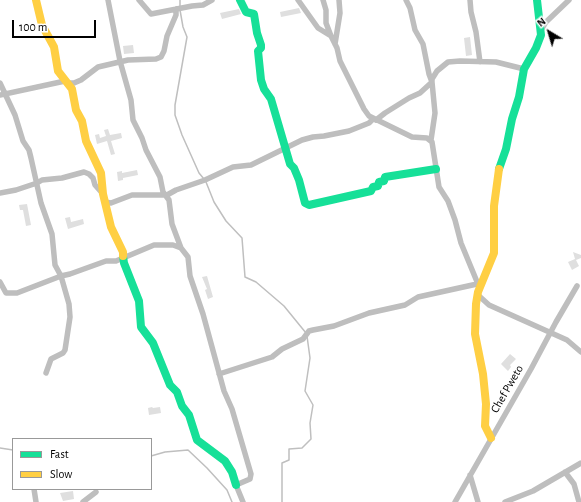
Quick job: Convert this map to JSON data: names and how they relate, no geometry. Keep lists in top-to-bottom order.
{
  "streets": {
    "street": ["Chef Pweto"]
  },
  "legend": ["Fast", "Slow"],
  "scale_bar": "100 m",
  "north": "top left"
}
